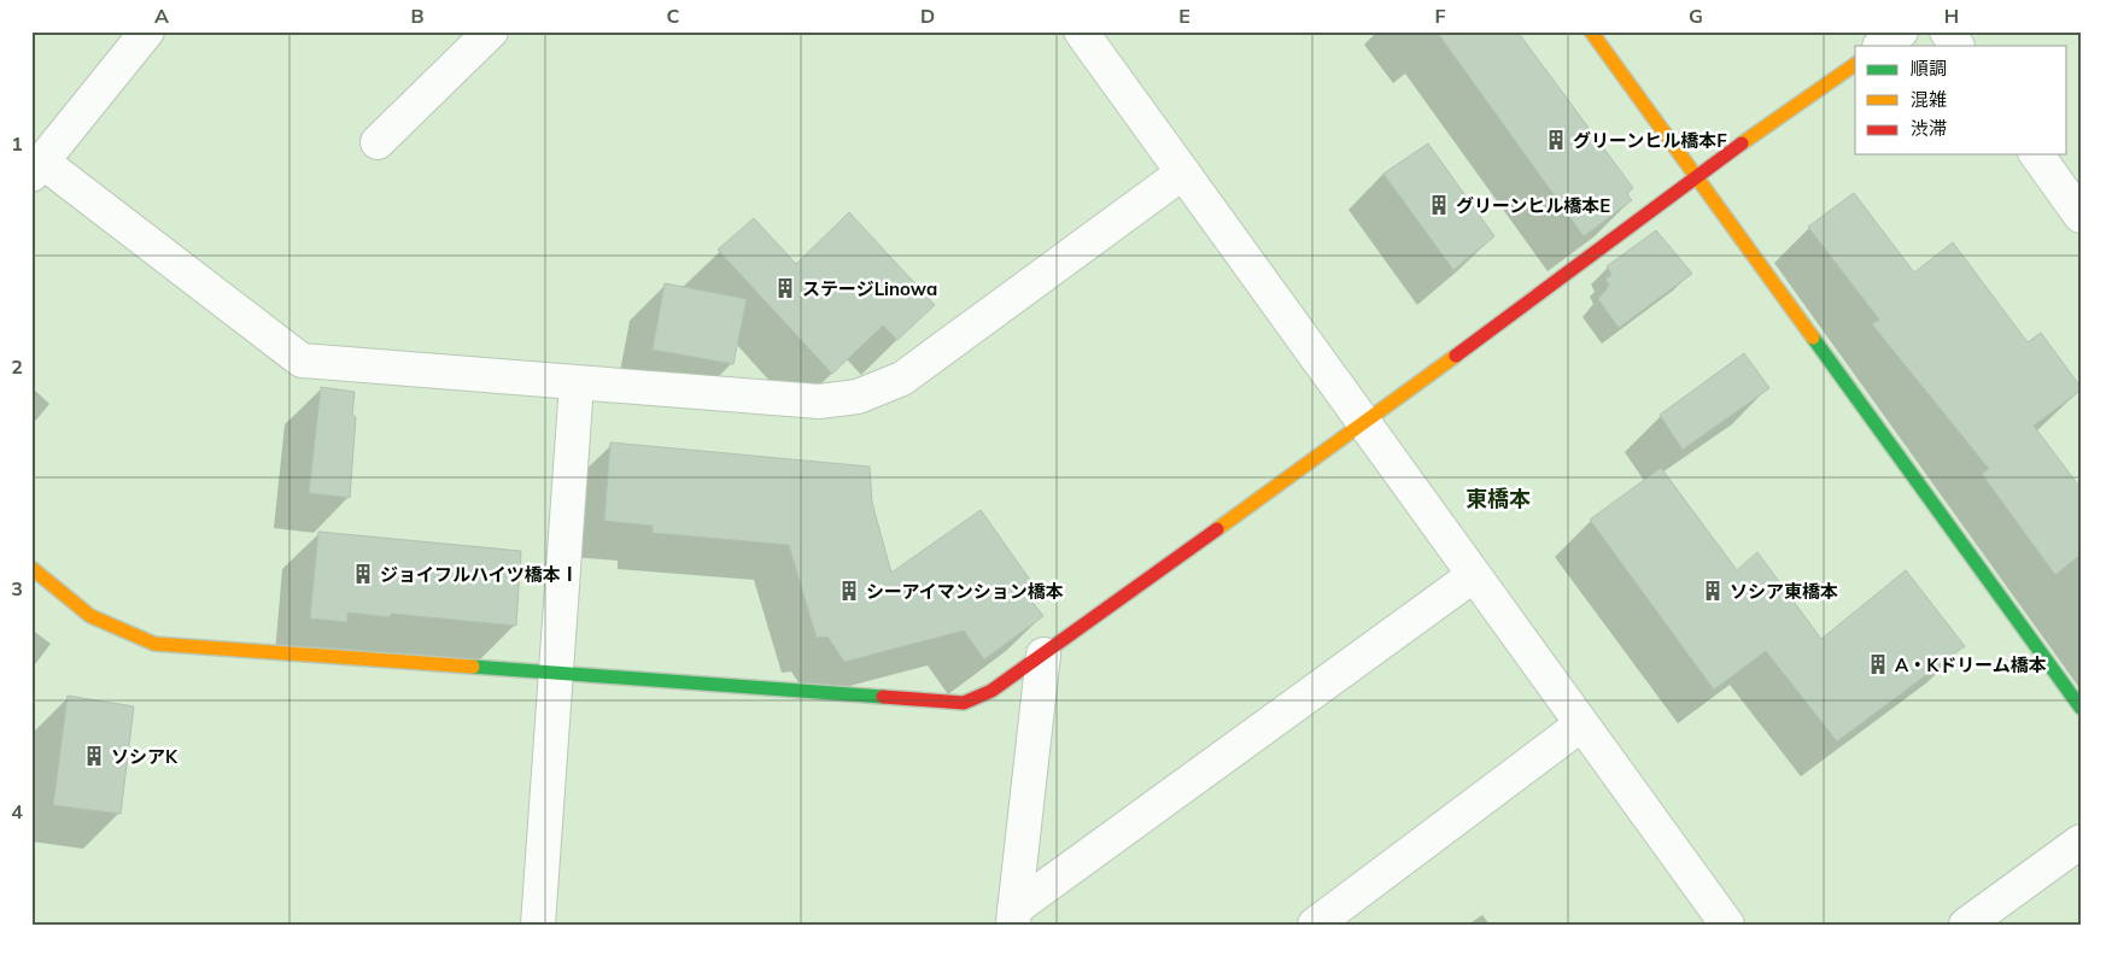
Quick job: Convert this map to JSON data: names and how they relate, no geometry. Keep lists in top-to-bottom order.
{
  "districts": ["東橋本"],
  "places": {
    "building": [
      "グリーンヒル橋本F",
      "グリーンヒル橋本E",
      "ステージLinowa",
      "ジョイフルハイツ橋本Ⅰ",
      "シーアイマンション橋本",
      "ソシア東橋本",
      "A・Kドリーム橋本",
      "ソシアK"
    ]
  },
  "legend": ["順調", "混雑", "渋滞"],
  "grid": {
    "columns": [
      "A",
      "B",
      "C",
      "D",
      "E",
      "F",
      "G",
      "H"
    ],
    "rows": [
      "1",
      "2",
      "3",
      "4"
    ]
  }
}
